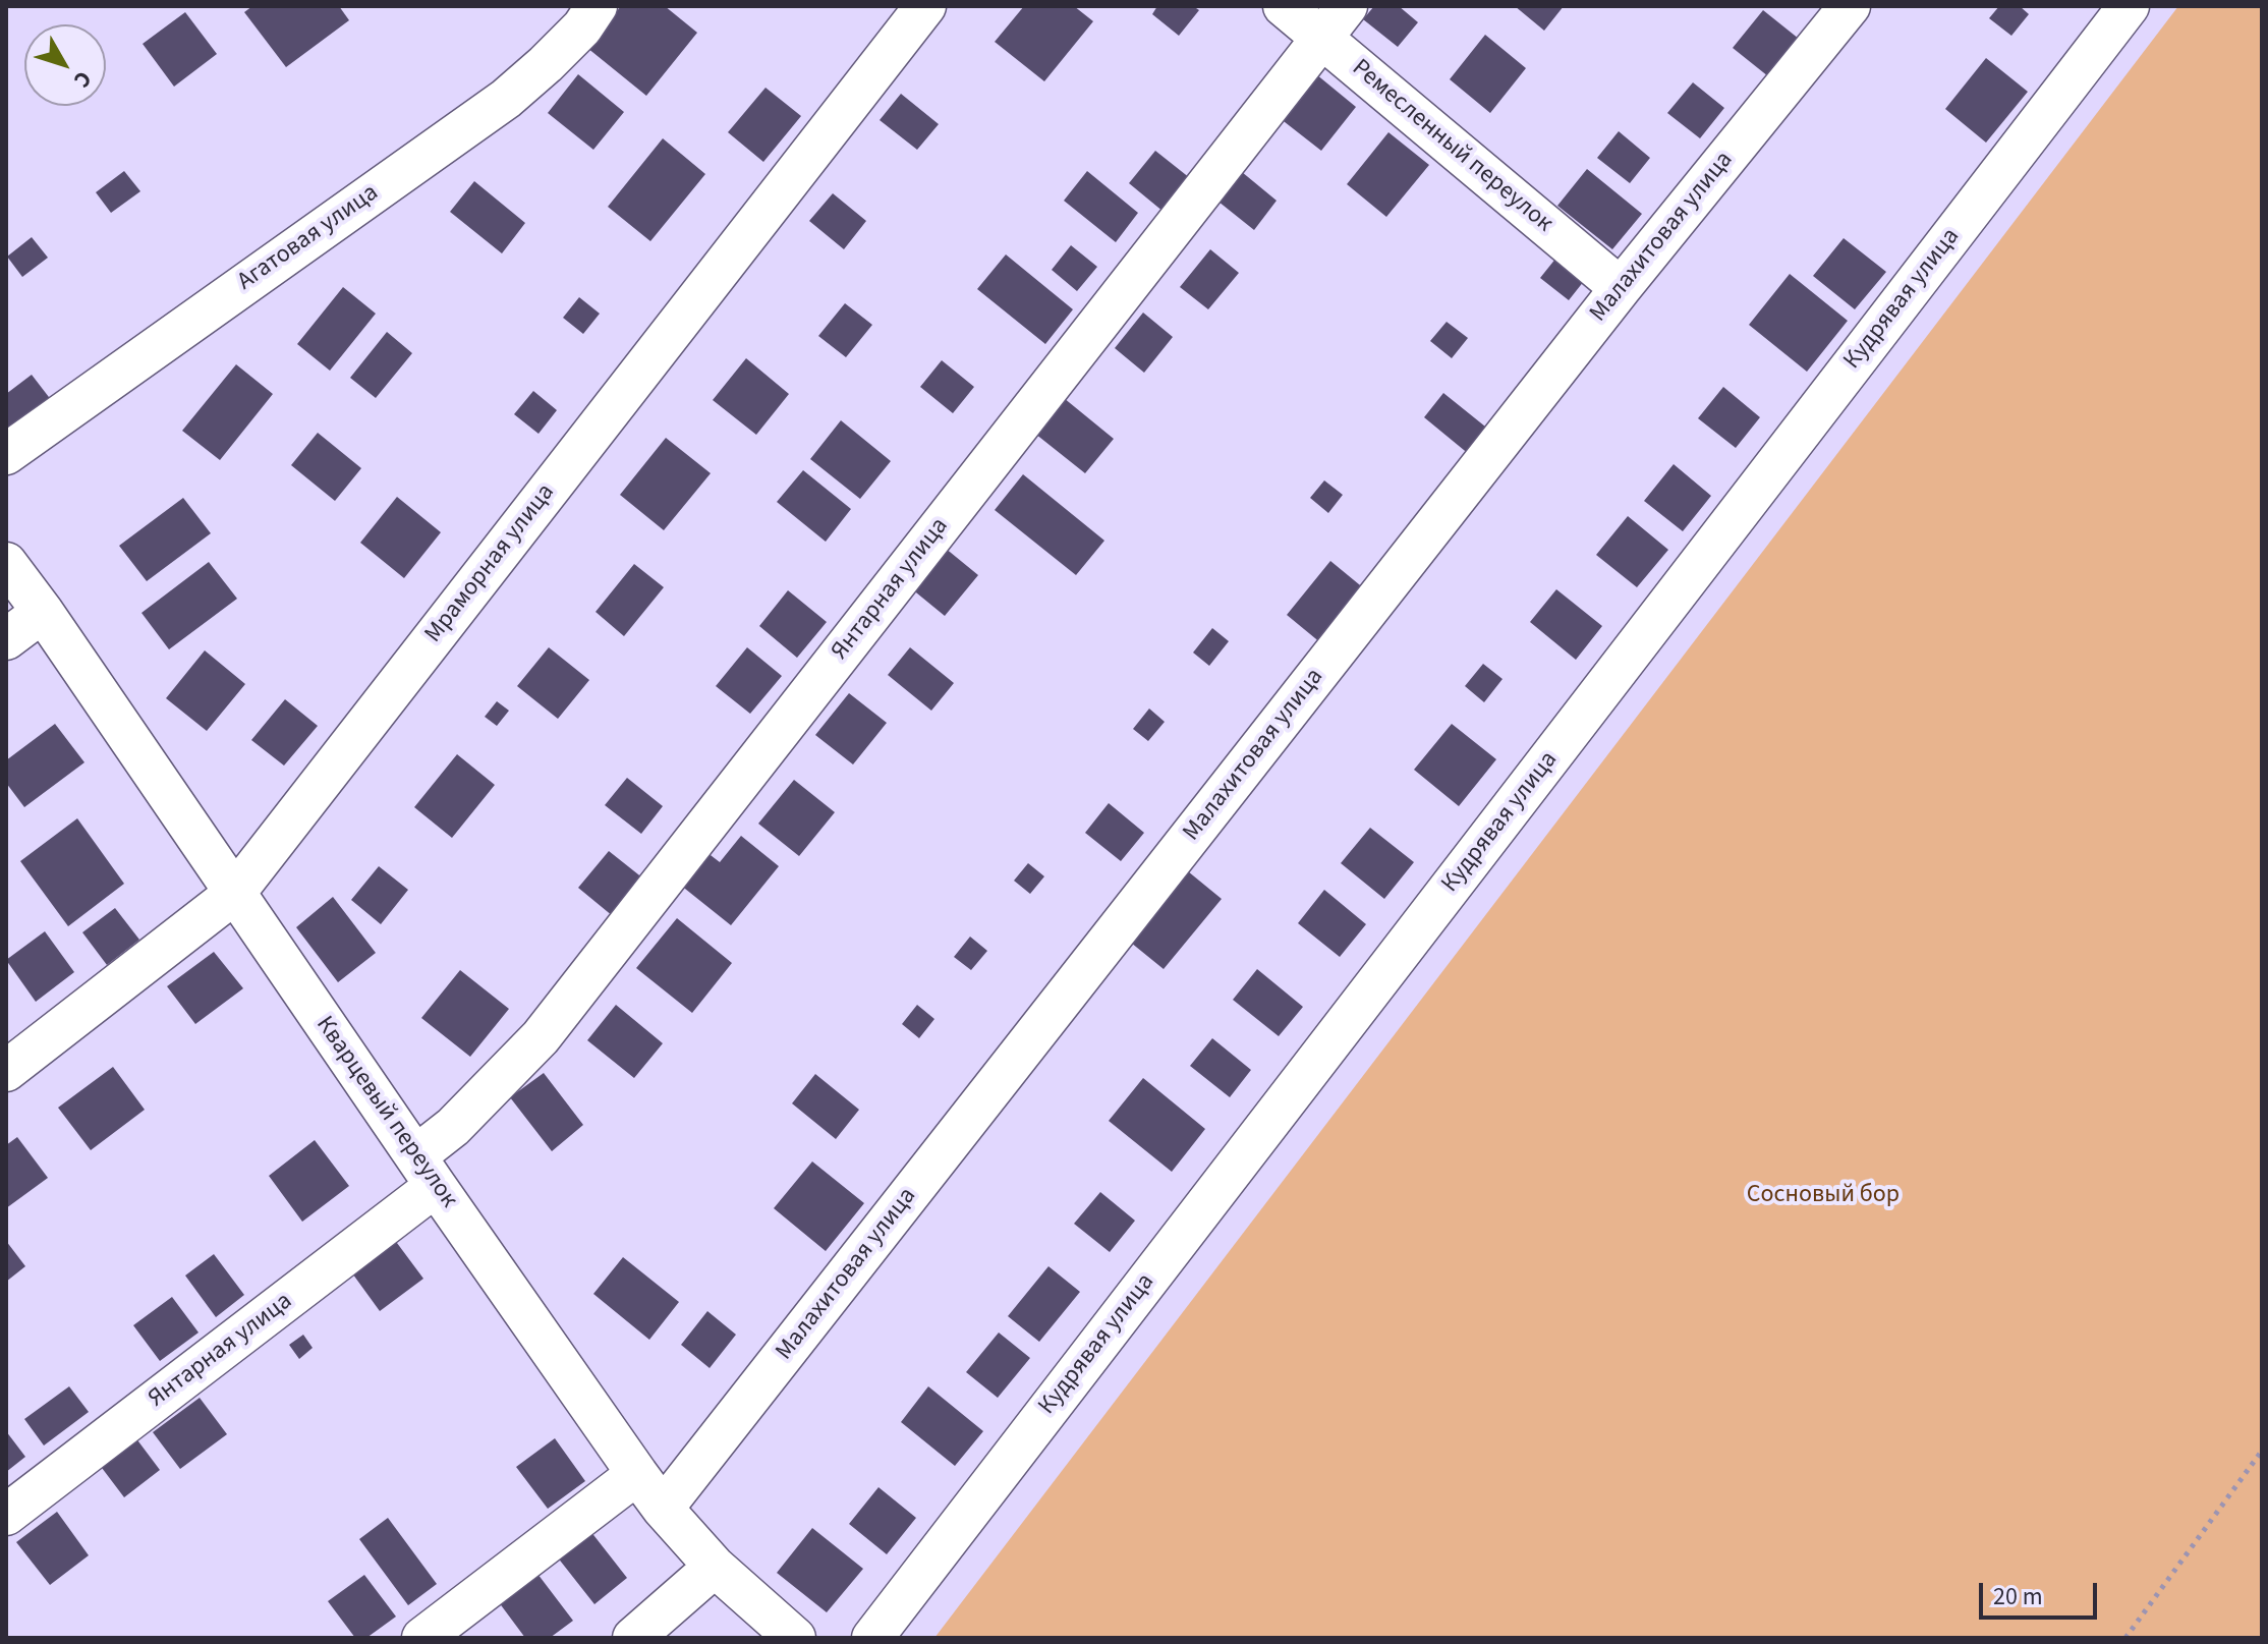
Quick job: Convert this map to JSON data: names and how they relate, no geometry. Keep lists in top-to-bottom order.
{
  "streets": {
    "street": [
      "Ремесленный переулок",
      "Малахитовая улица",
      "Агатовая улица",
      "Кудрявая улица",
      "Мраморная улица",
      "Янтарная улица",
      "Кварцевый переулок"
    ]
  },
  "crossings": [
    ["Ремесленный переулок", "Малахитовая улица"],
    ["Ремесленный переулок", "Янтарная улица"],
    ["Малахитовая улица", "Кварцевый переулок"],
    ["Мраморная улица", "Кварцевый переулок"],
    ["Янтарная улица", "Кварцевый переулок"]
  ],
  "parks": ["Сосновый бор"],
  "scale_bar": "20 m",
  "north": "bottom right"
}
